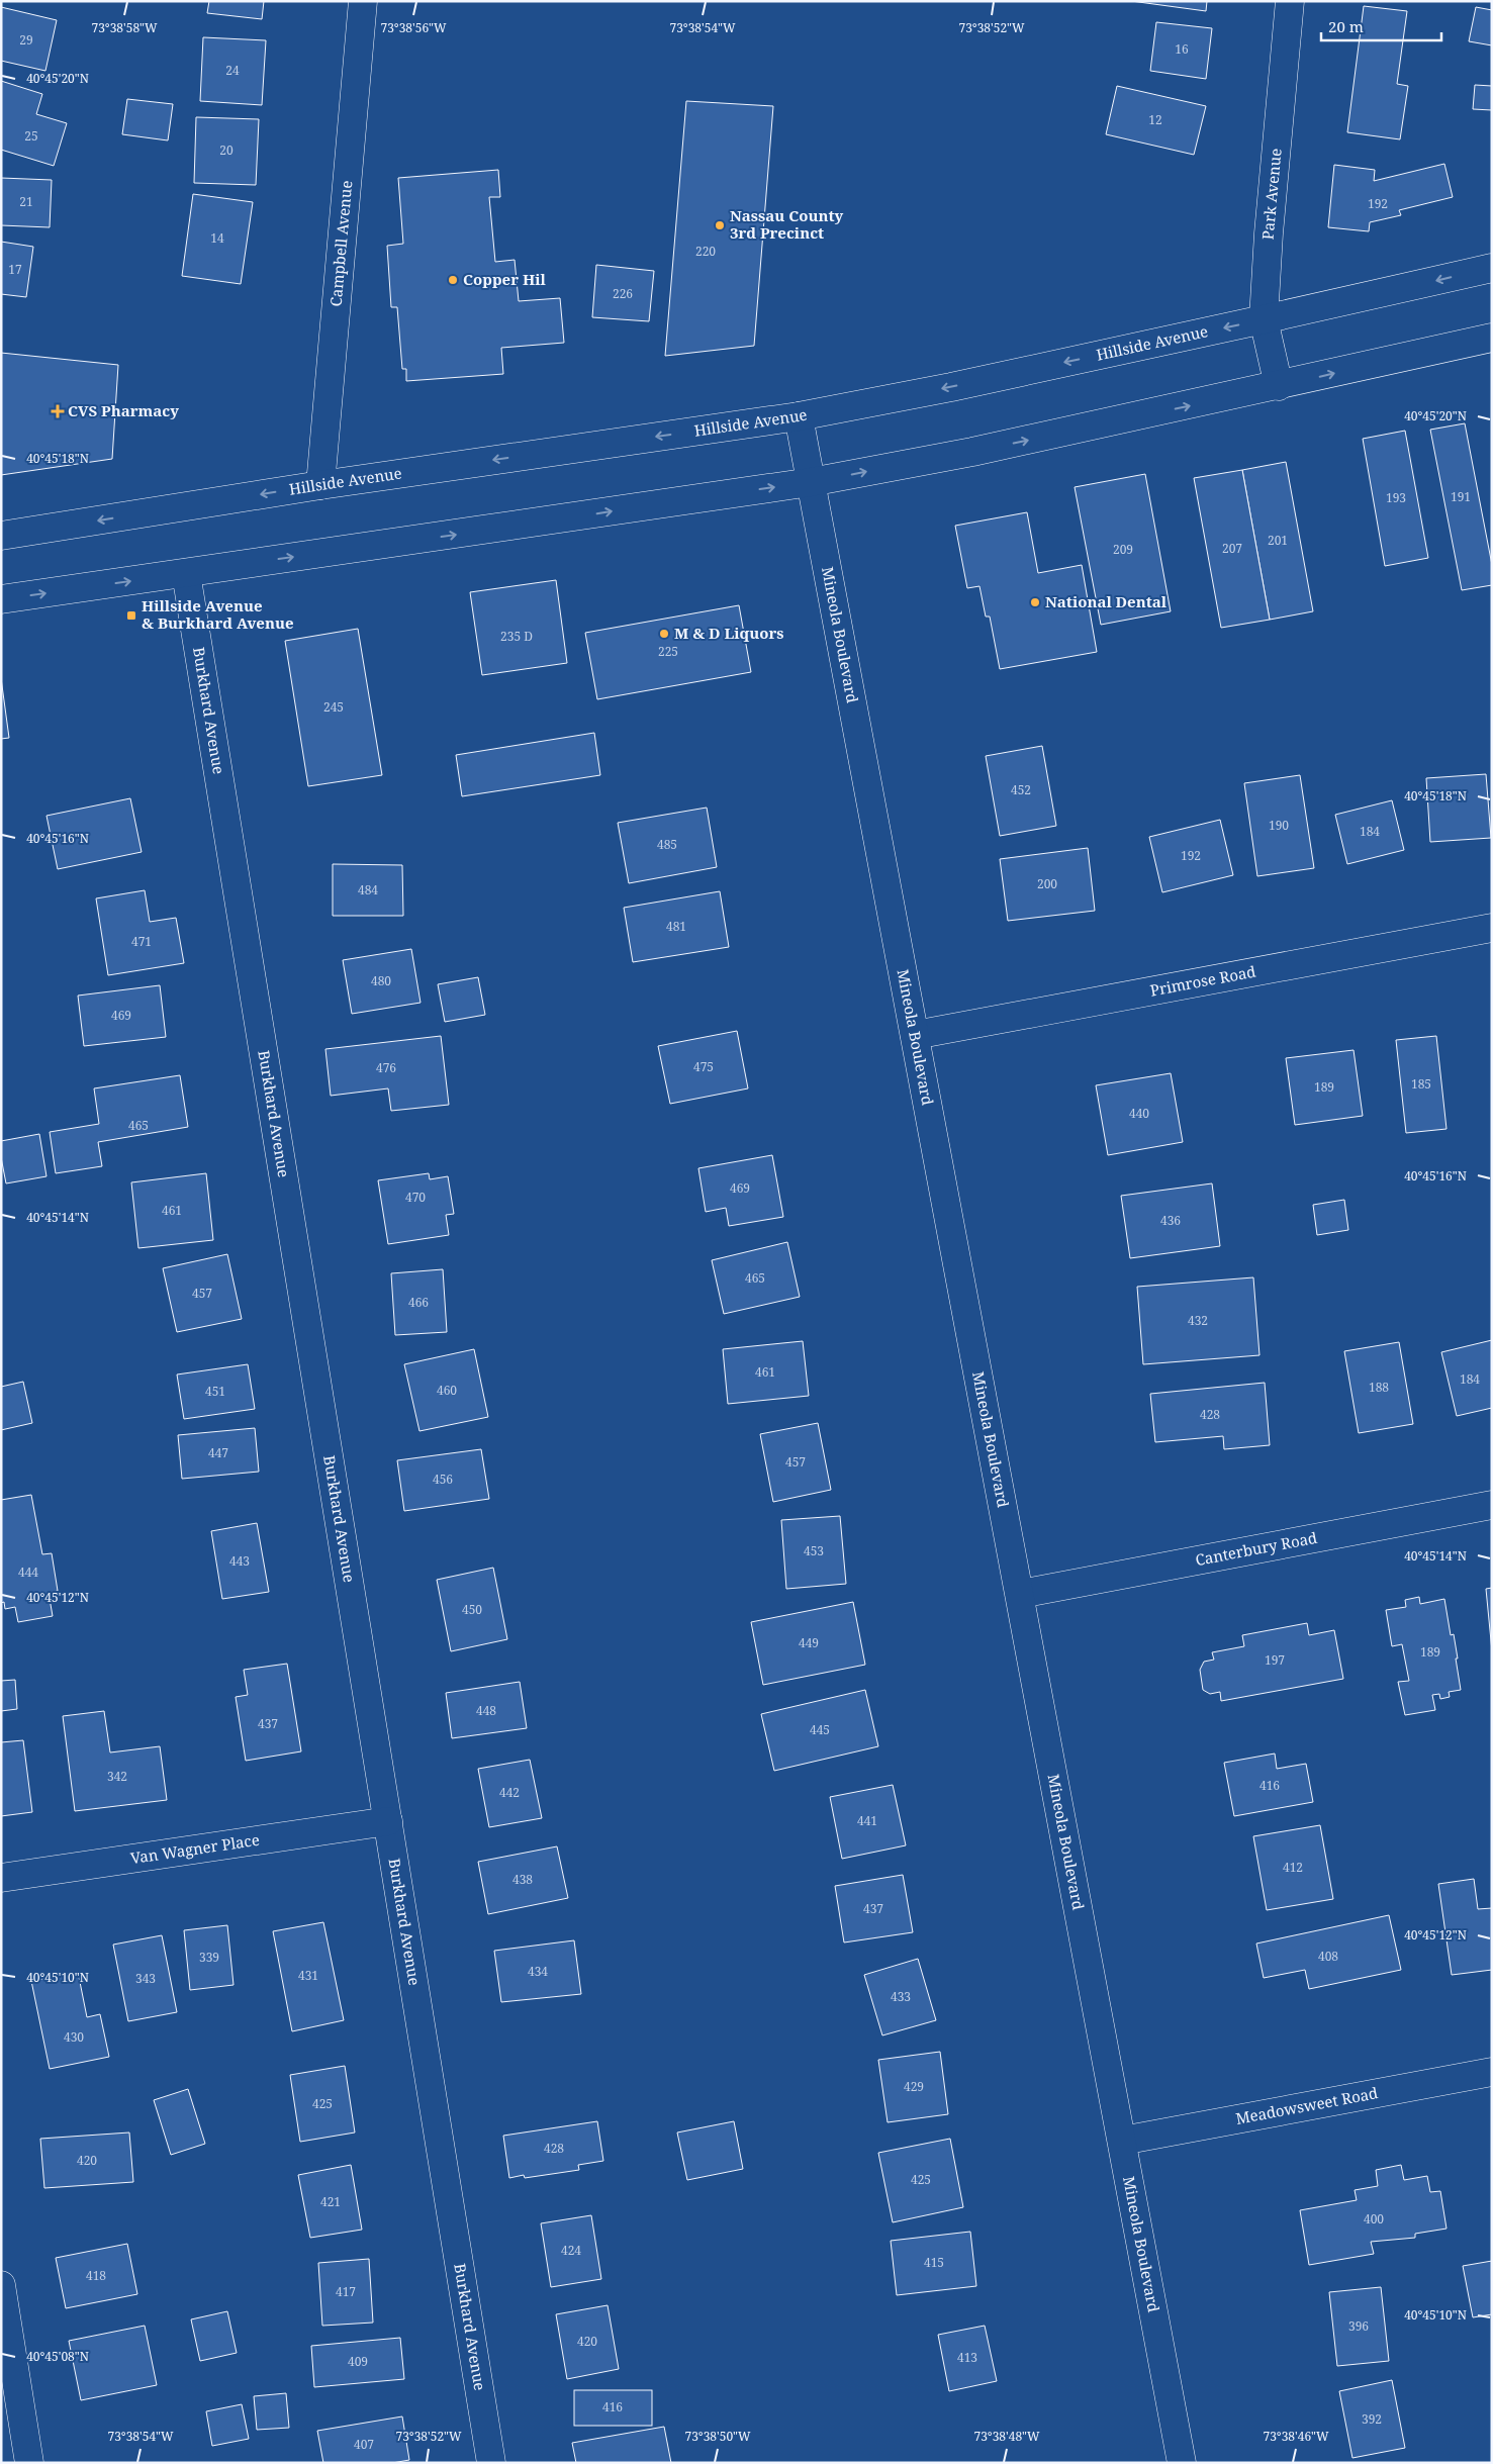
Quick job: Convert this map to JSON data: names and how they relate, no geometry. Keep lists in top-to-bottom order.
{
  "streets": {
    "main road": [
      "Park Avenue",
      "Campbell Avenue",
      "Hillside Avenue",
      "Mineola Boulevard",
      "Burkhard Avenue",
      "Primrose Road",
      "Canterbury Road",
      "Van Wagner Place",
      "Meadowsweet Road"
    ]
  },
  "crossings": [
    ["Park Avenue", "Hillside Avenue"],
    ["Campbell Avenue", "Hillside Avenue"],
    ["Hillside Avenue", "Mineola Boulevard"],
    ["Mineola Boulevard", "Primrose Road"],
    ["Mineola Boulevard", "Canterbury Road"],
    ["Mineola Boulevard", "Meadowsweet Road"],
    ["Burkhard Avenue", "Van Wagner Place"]
  ],
  "places": {
    "other": [
      "Nassau County 3rd Precinct",
      "Copper Hil",
      "National Dental",
      "M & D Liquors"
    ],
    "health": ["CVS Pharmacy"],
    "transit": ["Hillside Avenue & Burkhard Avenue"]
  },
  "house_numbers": [
    "29",
    "16",
    "24",
    "12",
    "25",
    "20",
    "21",
    "192",
    "14",
    "220",
    "17",
    "226",
    "191",
    "193",
    "201",
    "207",
    "209",
    "235 D",
    "225",
    "245",
    "452",
    "190",
    "184",
    "485",
    "192",
    "200",
    "484",
    "481",
    "471",
    "480",
    "469",
    "475",
    "476",
    "185",
    "189",
    "440",
    "465",
    "469",
    "470",
    "461",
    "436",
    "465",
    "457",
    "466",
    "432",
    "461",
    "184",
    "188",
    "460",
    "451",
    "428",
    "447",
    "457",
    "456",
    "453",
    "443",
    "444",
    "450",
    "449",
    "189",
    "197",
    "448",
    "437",
    "445",
    "342",
    "416",
    "442",
    "441",
    "412",
    "438",
    "437",
    "408",
    "339",
    "434",
    "431",
    "343",
    "433",
    "430",
    "429",
    "425",
    "428",
    "420",
    "425",
    "421",
    "400",
    "424",
    "415",
    "418",
    "417",
    "396",
    "420",
    "413",
    "409",
    "416",
    "392",
    "407"
  ],
  "scale_bar": "20 m",
  "coordinates": [
    "73°38'58\"W",
    "73°38'56\"W",
    "73°38'54\"W",
    "73°38'52\"W",
    "40°45'20\"N",
    "40°45'18\"N",
    "40°45'16\"N",
    "40°45'14\"N",
    "40°45'12\"N",
    "40°45'10\"N",
    "40°45'08\"N",
    "73°38'50\"W",
    "73°38'48\"W",
    "73°38'46\"W"
  ]
}
